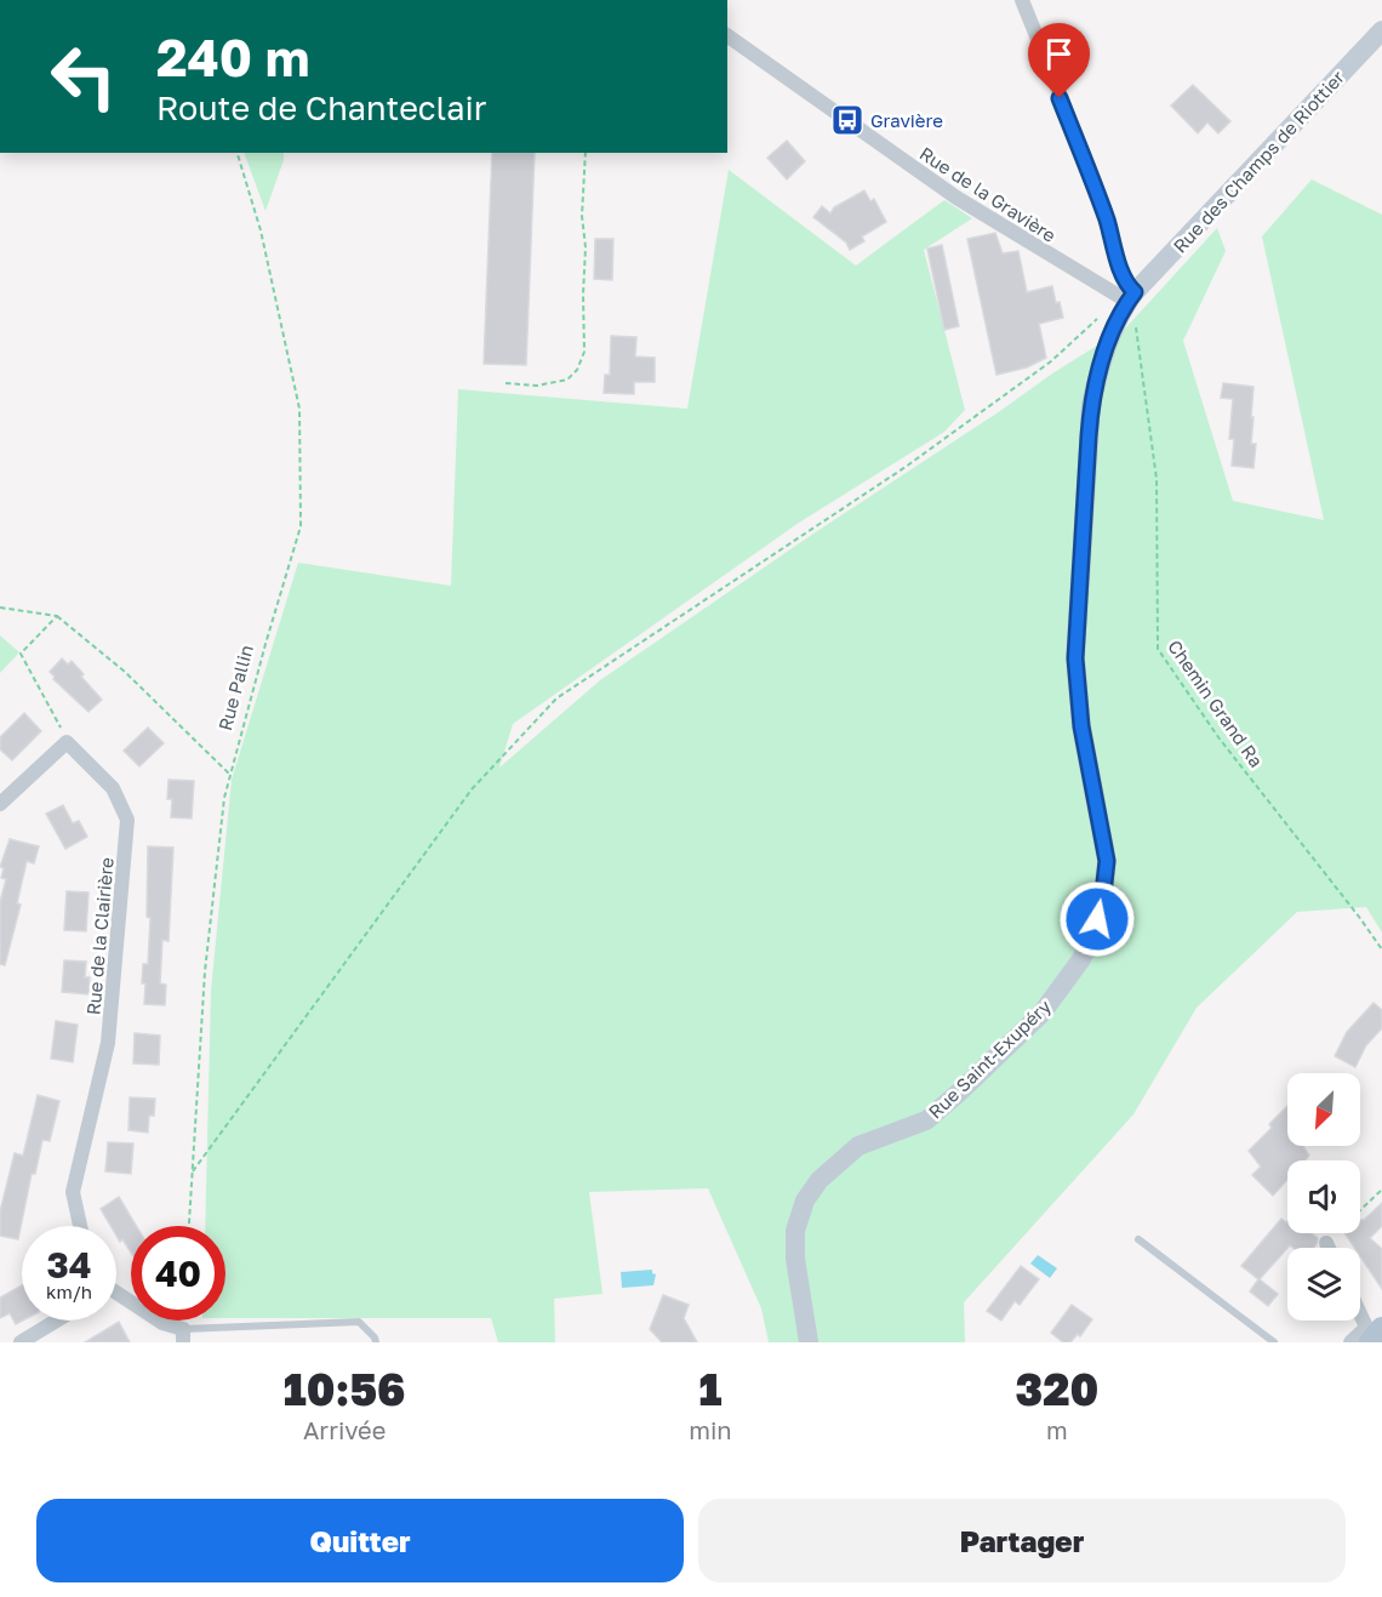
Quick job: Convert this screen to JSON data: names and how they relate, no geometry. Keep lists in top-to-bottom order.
{
  "streets": {
    "street": [
      "Rue des Champs de Riottier",
      "Rue de la Gravière",
      "Rue de la Clairière",
      "Rue Saint-Exupéry"
    ],
    "path": ["Rue Pallin", "Chemin Grand Ra"]
  },
  "crossings": [
    ["Rue des Champs de Riottier", "Rue de la Gravière"],
    ["Rue des Champs de Riottier", "Chemin Grand Ra"],
    ["Rue des Champs de Riottier", "Rue Saint-Exupéry"],
    ["Rue de la Gravière", "Chemin Grand Ra"],
    ["Rue de la Gravière", "Rue Saint-Exupéry"],
    ["Chemin Grand Ra", "Rue Saint-Exupéry"]
  ],
  "places": {
    "bus stop": ["Gravière"]
  },
  "north": "bottom left",
  "page": {
    "turn": ["240 m", "Route de Chanteclair"],
    "speed": "34 km/h",
    "limit": "40",
    "eta": [
      "10:56",
      "Arrivée",
      "1",
      "min",
      "320",
      "m"
    ],
    "buttons": ["Quitter", "Partager"]
  }
}
